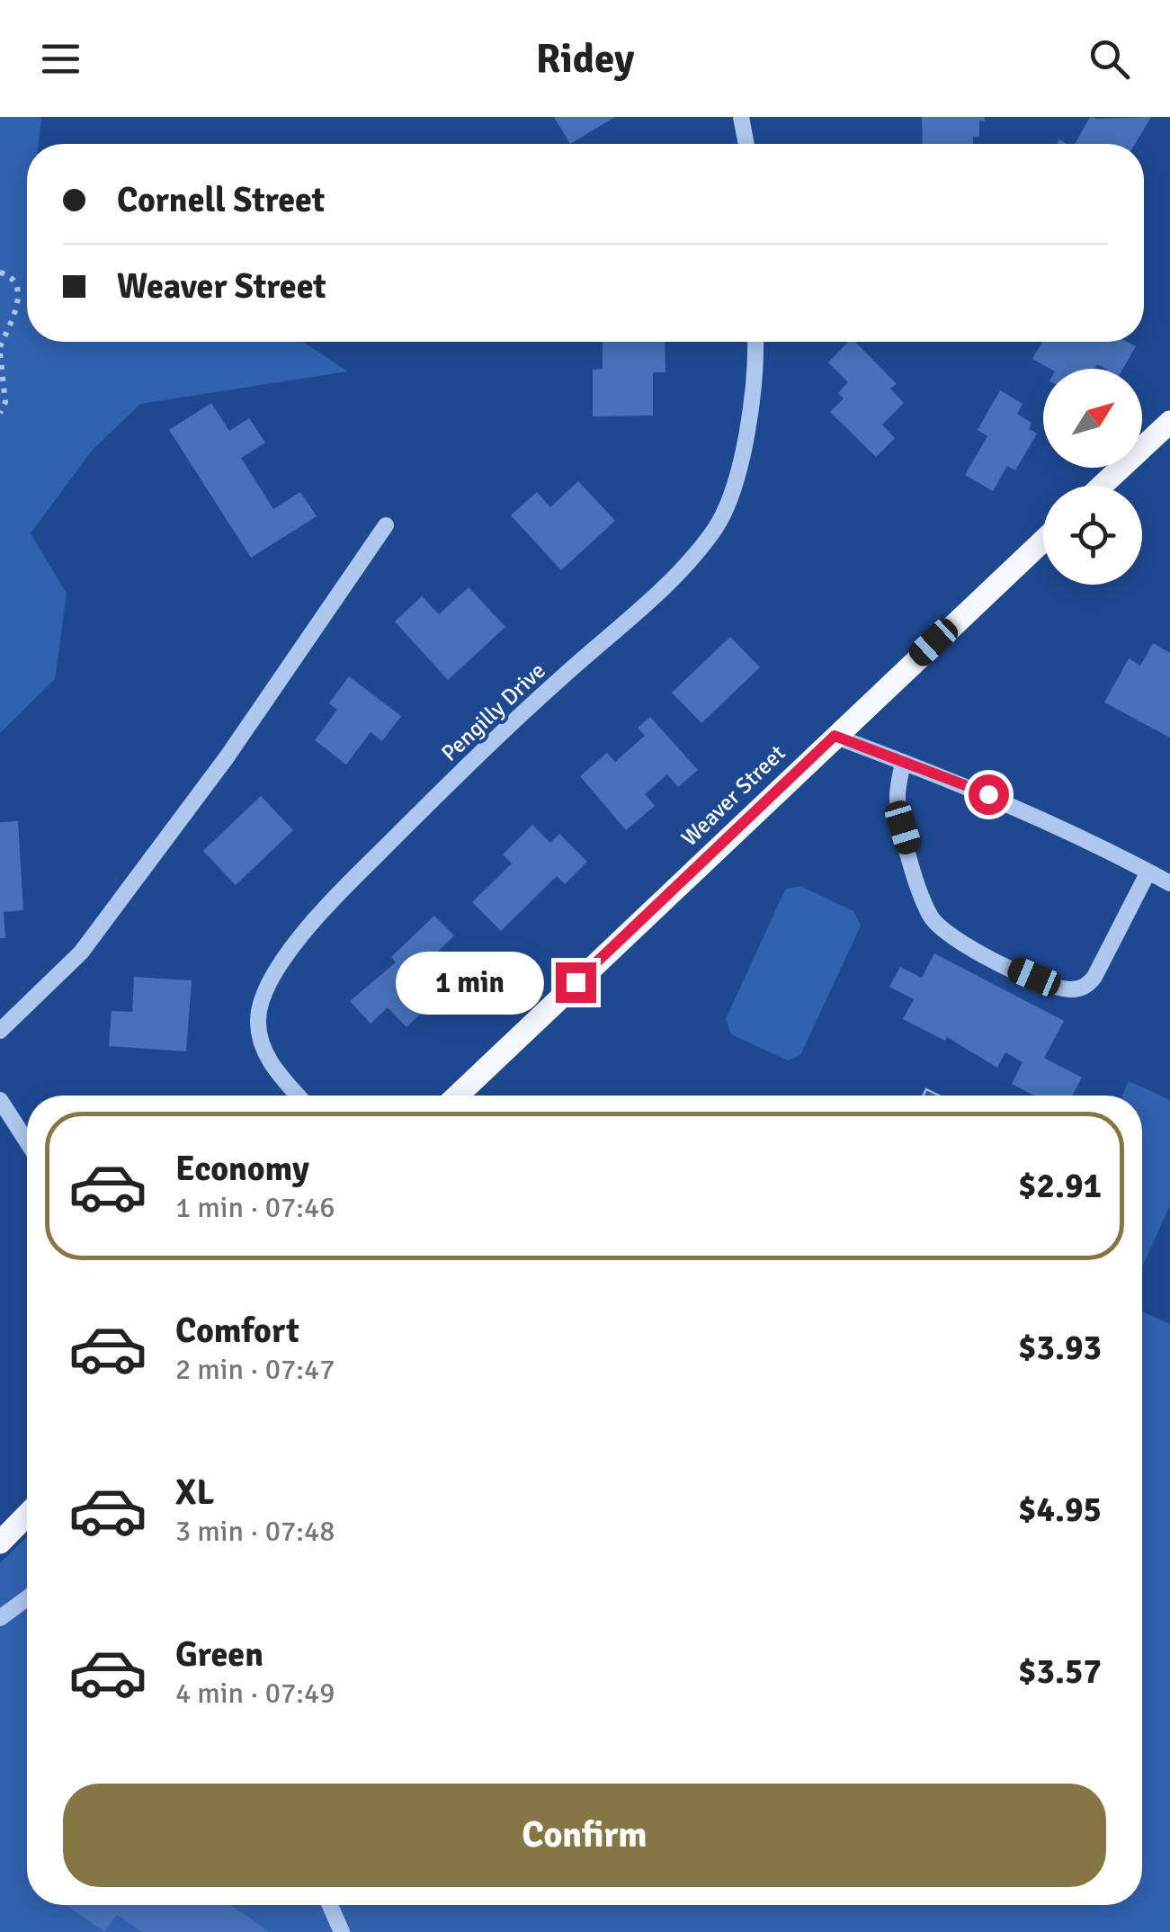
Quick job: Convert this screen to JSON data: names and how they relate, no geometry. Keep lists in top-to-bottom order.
{
  "streets": {
    "main road": ["Weaver Street"],
    "street": ["Pengilly Drive"]
  },
  "north": "top right",
  "page": {
    "header": "Ridey",
    "banner": ["Cornell Street", "Weaver Street"],
    "bubble": "1 min",
    "list": [
      {
        "name": "Economy",
        "note": "1 min · 07:46",
        "value": "$2.91"
      },
      {
        "name": "Comfort",
        "note": "2 min · 07:47",
        "value": "$3.93"
      },
      {
        "name": "XL",
        "note": "3 min · 07:48",
        "value": "$4.95"
      },
      {
        "name": "Green",
        "note": "4 min · 07:49",
        "value": "$3.57"
      }
    ],
    "buttons": "Confirm"
  }
}
